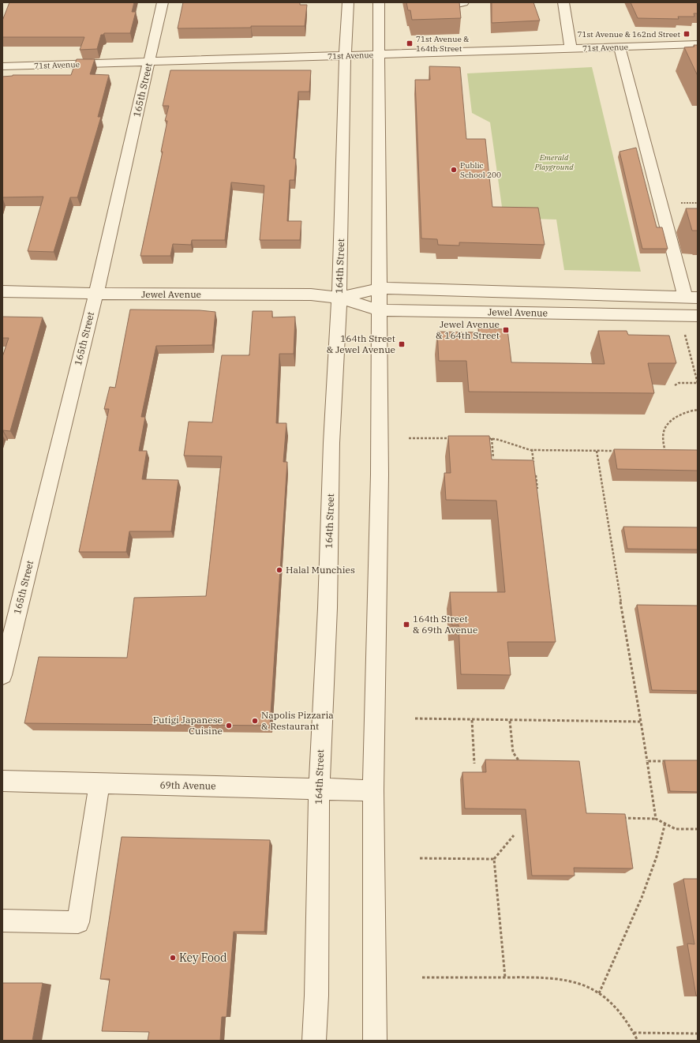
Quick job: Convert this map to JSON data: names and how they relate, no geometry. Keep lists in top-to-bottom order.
{
  "streets": {
    "street": [
      "71st Avenue",
      "165th Street",
      "164th Street",
      "Jewel Avenue",
      "69th Avenue"
    ]
  },
  "crossings": [
    ["71st Avenue", "165th Street"],
    ["71st Avenue", "164th Street"],
    ["165th Street", "Jewel Avenue"],
    ["164th Street", "Jewel Avenue"],
    ["164th Street", "69th Avenue"]
  ],
  "parks": ["Emerald Playground"],
  "places": {
    "transit": [
      "71st Avenue & 162nd Street",
      "71st Avenue & 164th Street",
      "Jewel Avenue & 164th Street",
      "164th Street & Jewel Avenue",
      "164th Street & 69th Avenue"
    ],
    "other": [
      "Public School 200",
      "Halal Munchies",
      "Napolis Pizzaria & Restaurant",
      "Futigi Japanese Cuisine",
      "Key Food"
    ]
  }
}
